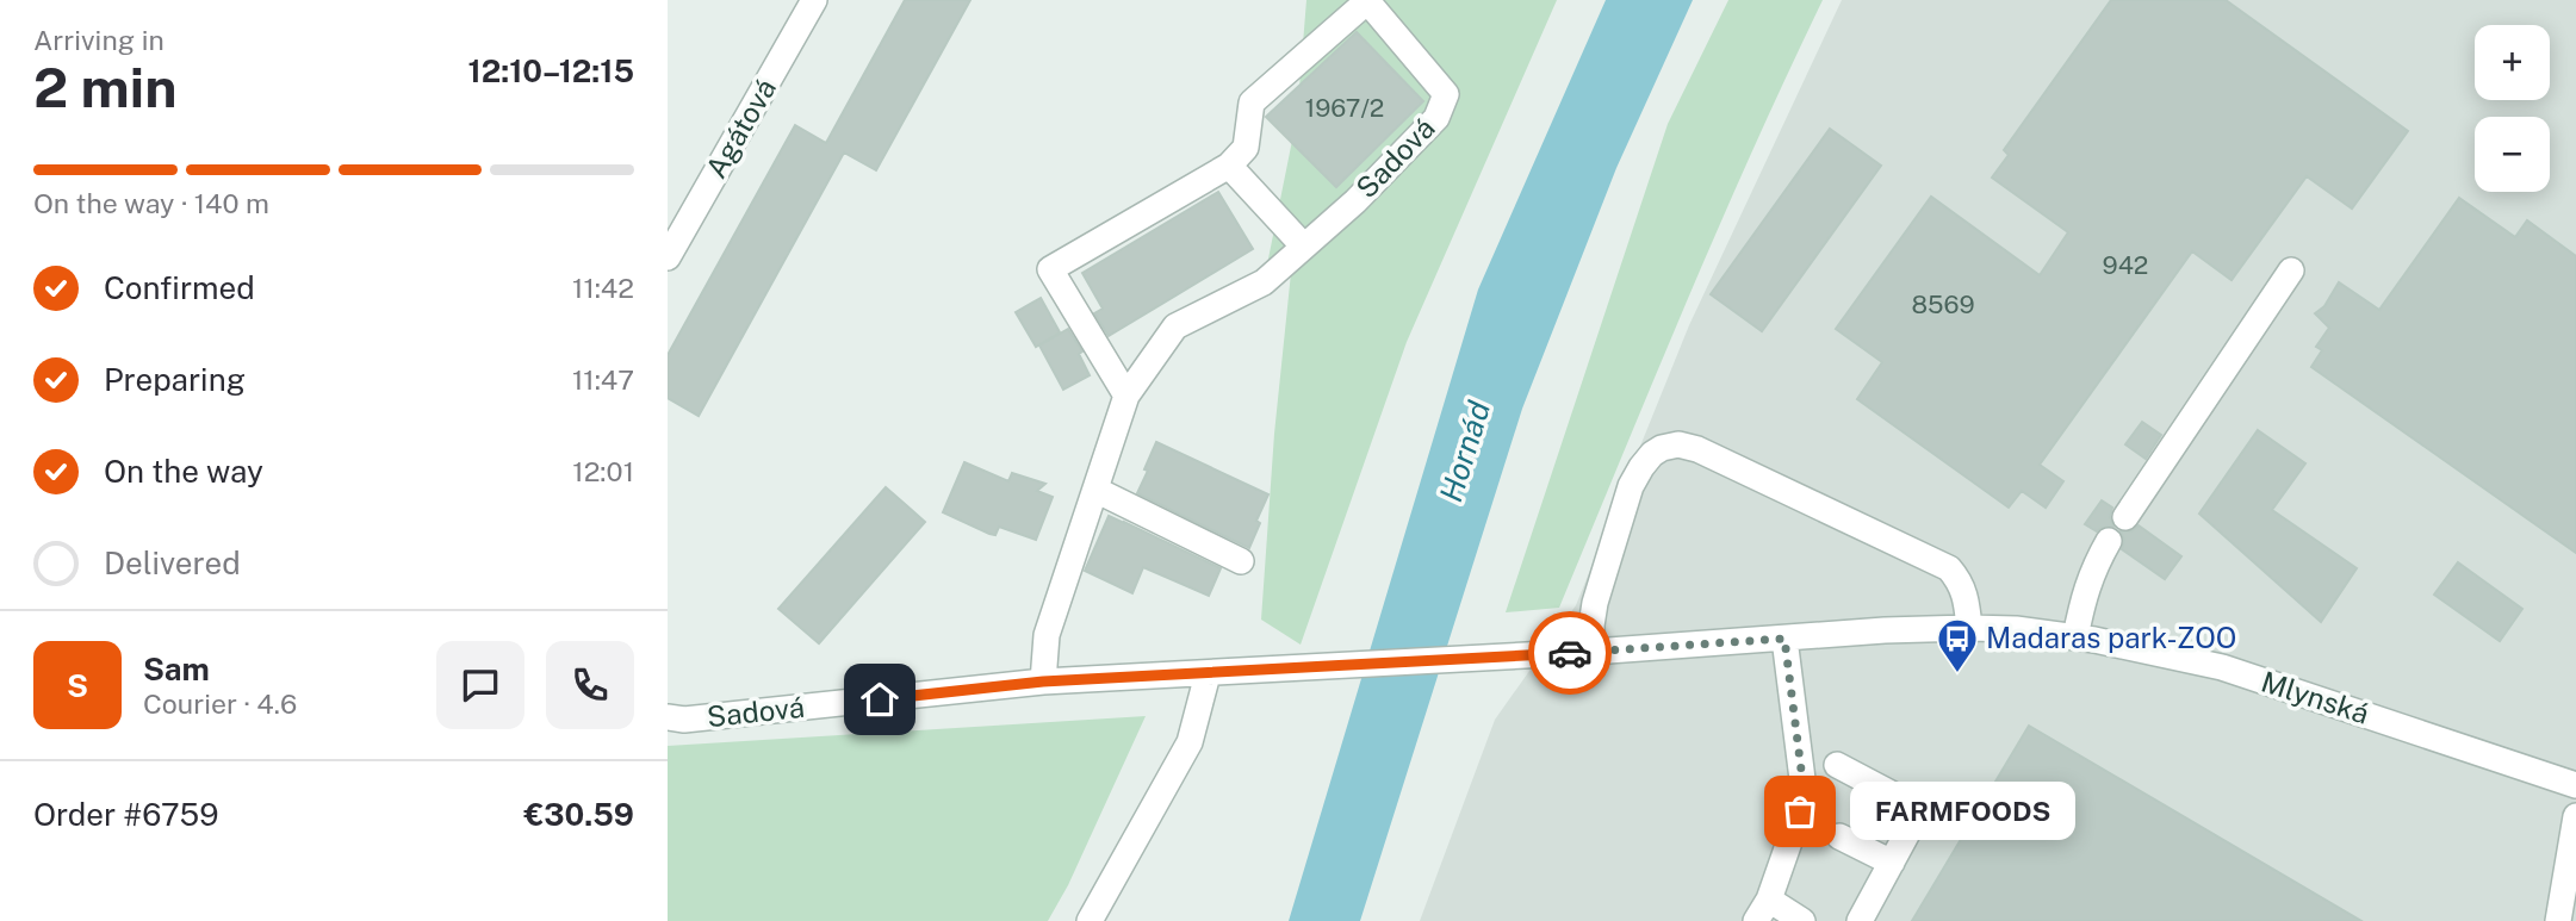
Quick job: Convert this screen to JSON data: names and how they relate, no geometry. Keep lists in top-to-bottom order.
{
  "streets": {
    "street": ["Agátová", "Sadová", "Mlynská"]
  },
  "crossings": [
    ["Sadová", "Mlynská"]
  ],
  "water": ["Hornád"],
  "places": {
    "bus stop": ["Madaras park-ZOO"],
    "other": ["FARMFOODS"]
  },
  "house_numbers": ["1967/2", "942", "8569"],
  "page": {
    "heading": ["2 min", "Arriving in", "12:10–12:15"],
    "panel": [
      "Sam",
      "Courier · 4.6",
      "Order #6759",
      "€30.59"
    ],
    "map_buttons": ["+", "−"],
    "bar": "On the way · 140 m",
    "list": [
      ["Confirmed", "11:42"],
      ["Preparing", "11:47"],
      ["On the way", "12:01"],
      "Delivered"
    ],
    "round": "S",
    "bubble": "FARMFOODS"
  }
}
